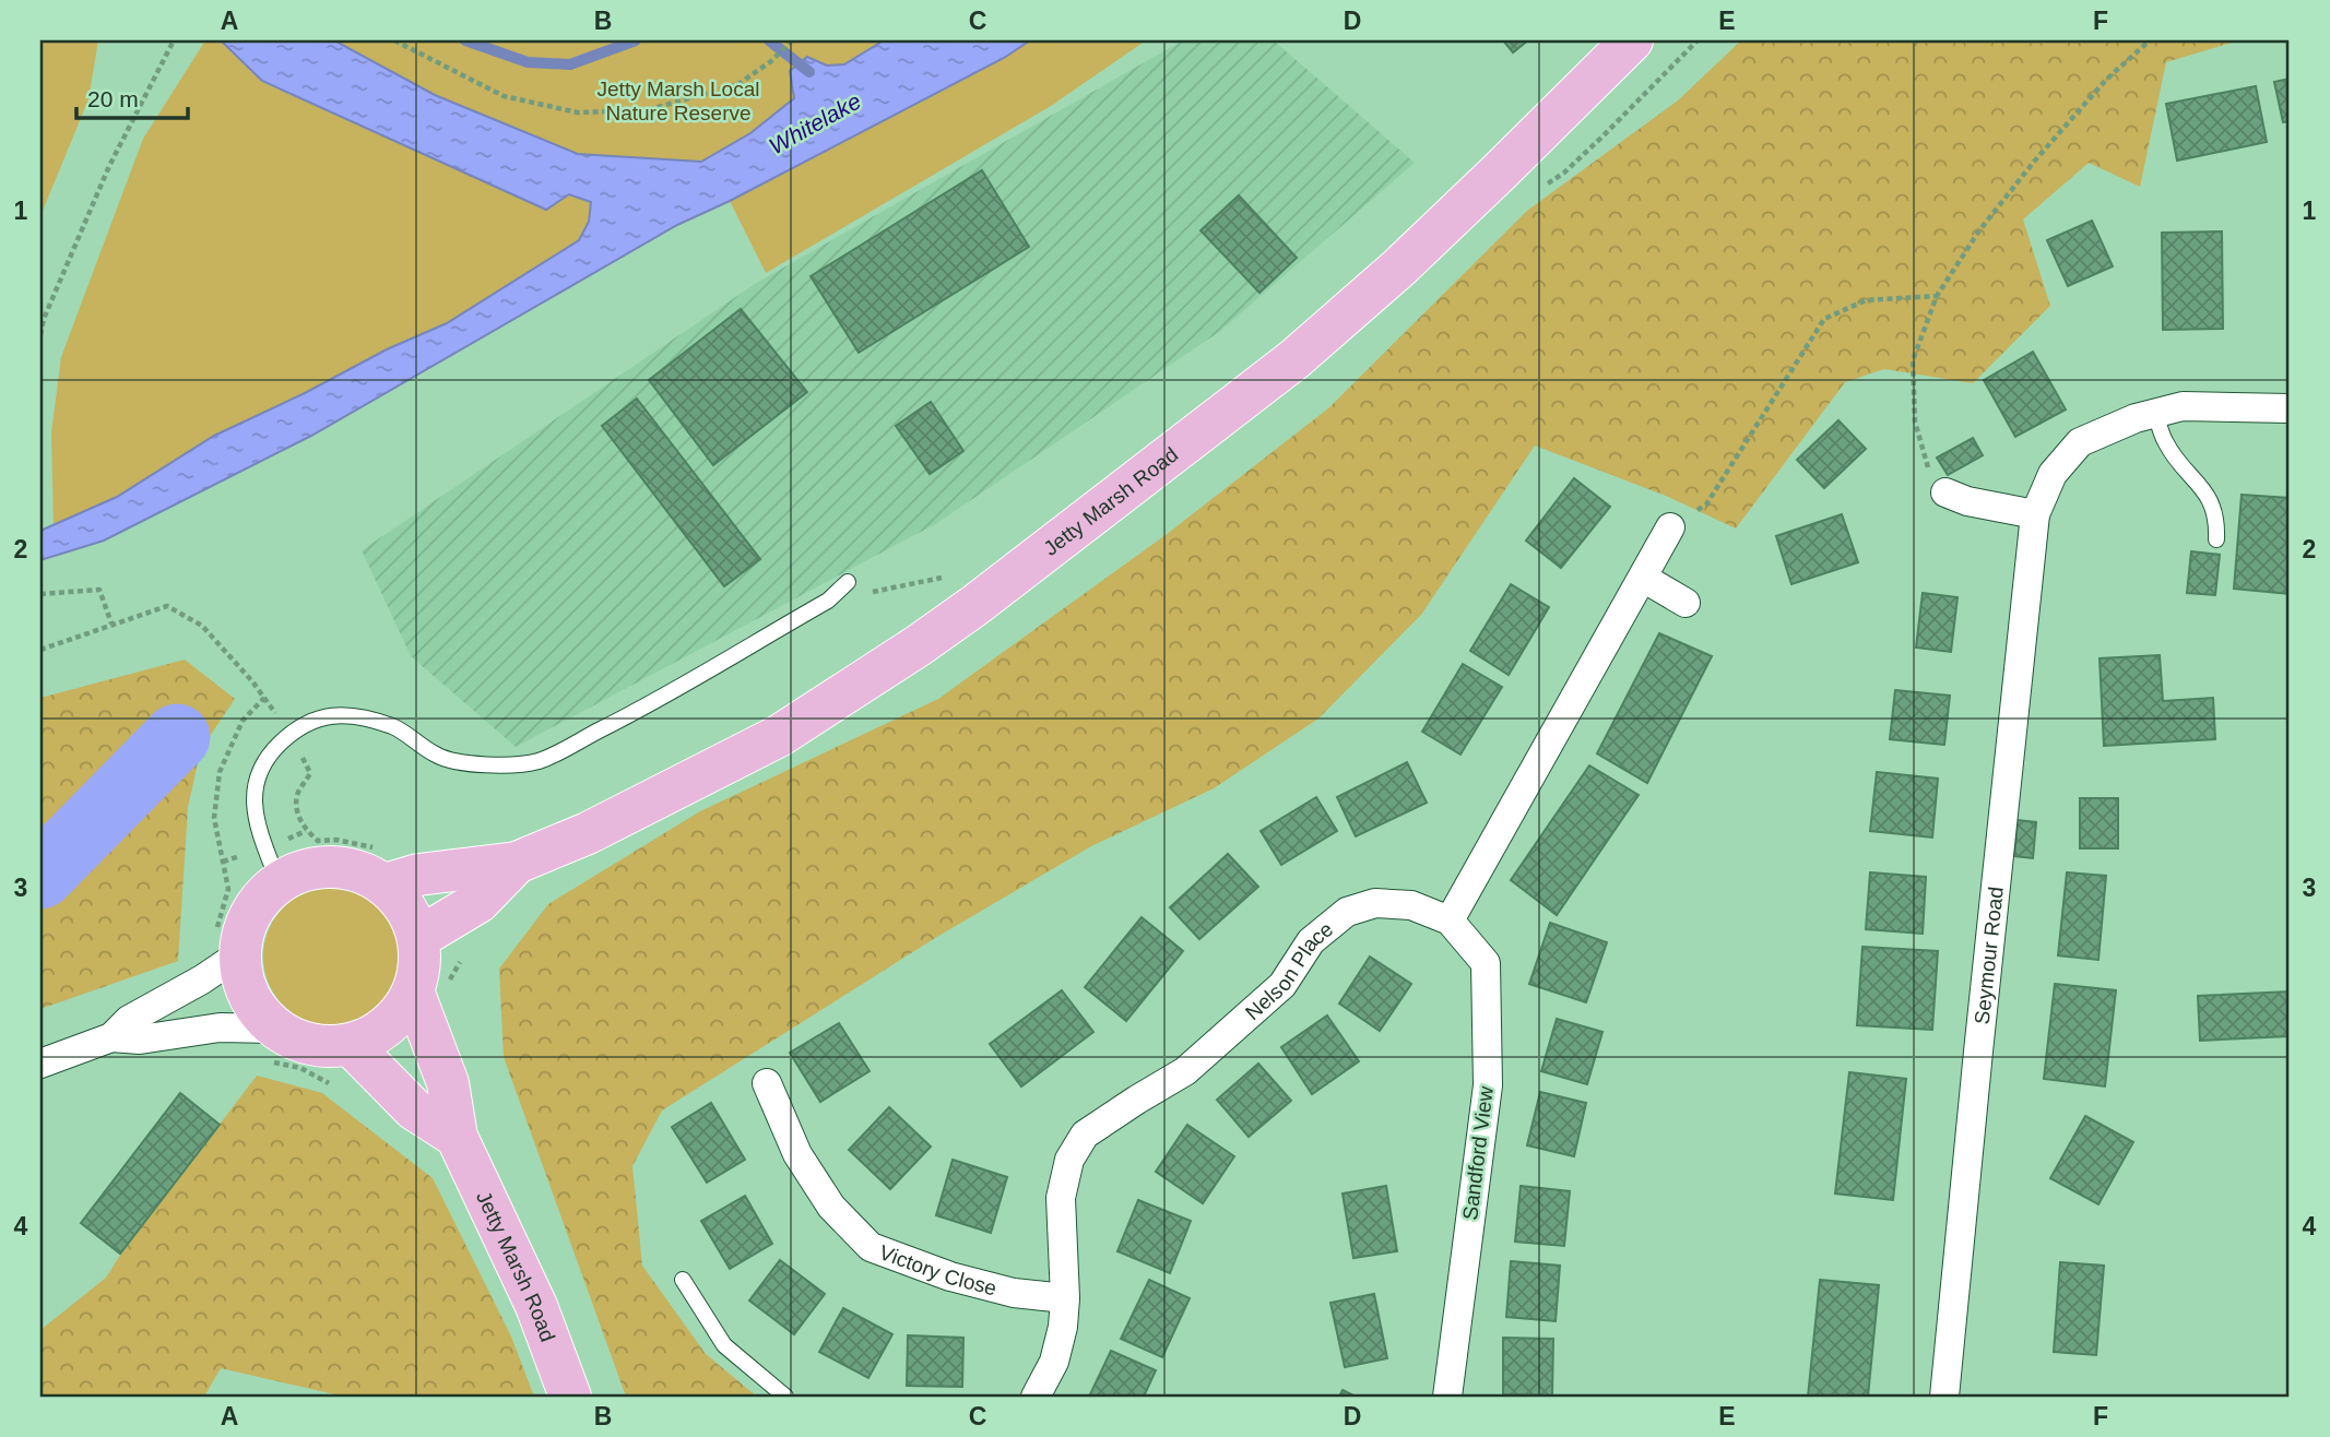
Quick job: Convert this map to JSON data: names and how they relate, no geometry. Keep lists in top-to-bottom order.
{
  "streets": {
    "main road": ["Jetty Marsh Road"],
    "street": [
      "Seymour Road",
      "Nelson Place",
      "Sandford View",
      "Victory Close"
    ]
  },
  "crossings": [
    ["Nelson Place", "Sandford View"],
    ["Nelson Place", "Victory Close"]
  ],
  "water": ["Whitelake"],
  "parks": ["Jetty Marsh Local Nature Reserve"],
  "scale_bar": "20 m",
  "grid": {
    "columns": [
      "A",
      "B",
      "C",
      "D",
      "E",
      "F"
    ],
    "rows": [
      "1",
      "2",
      "3",
      "4"
    ]
  }
}
